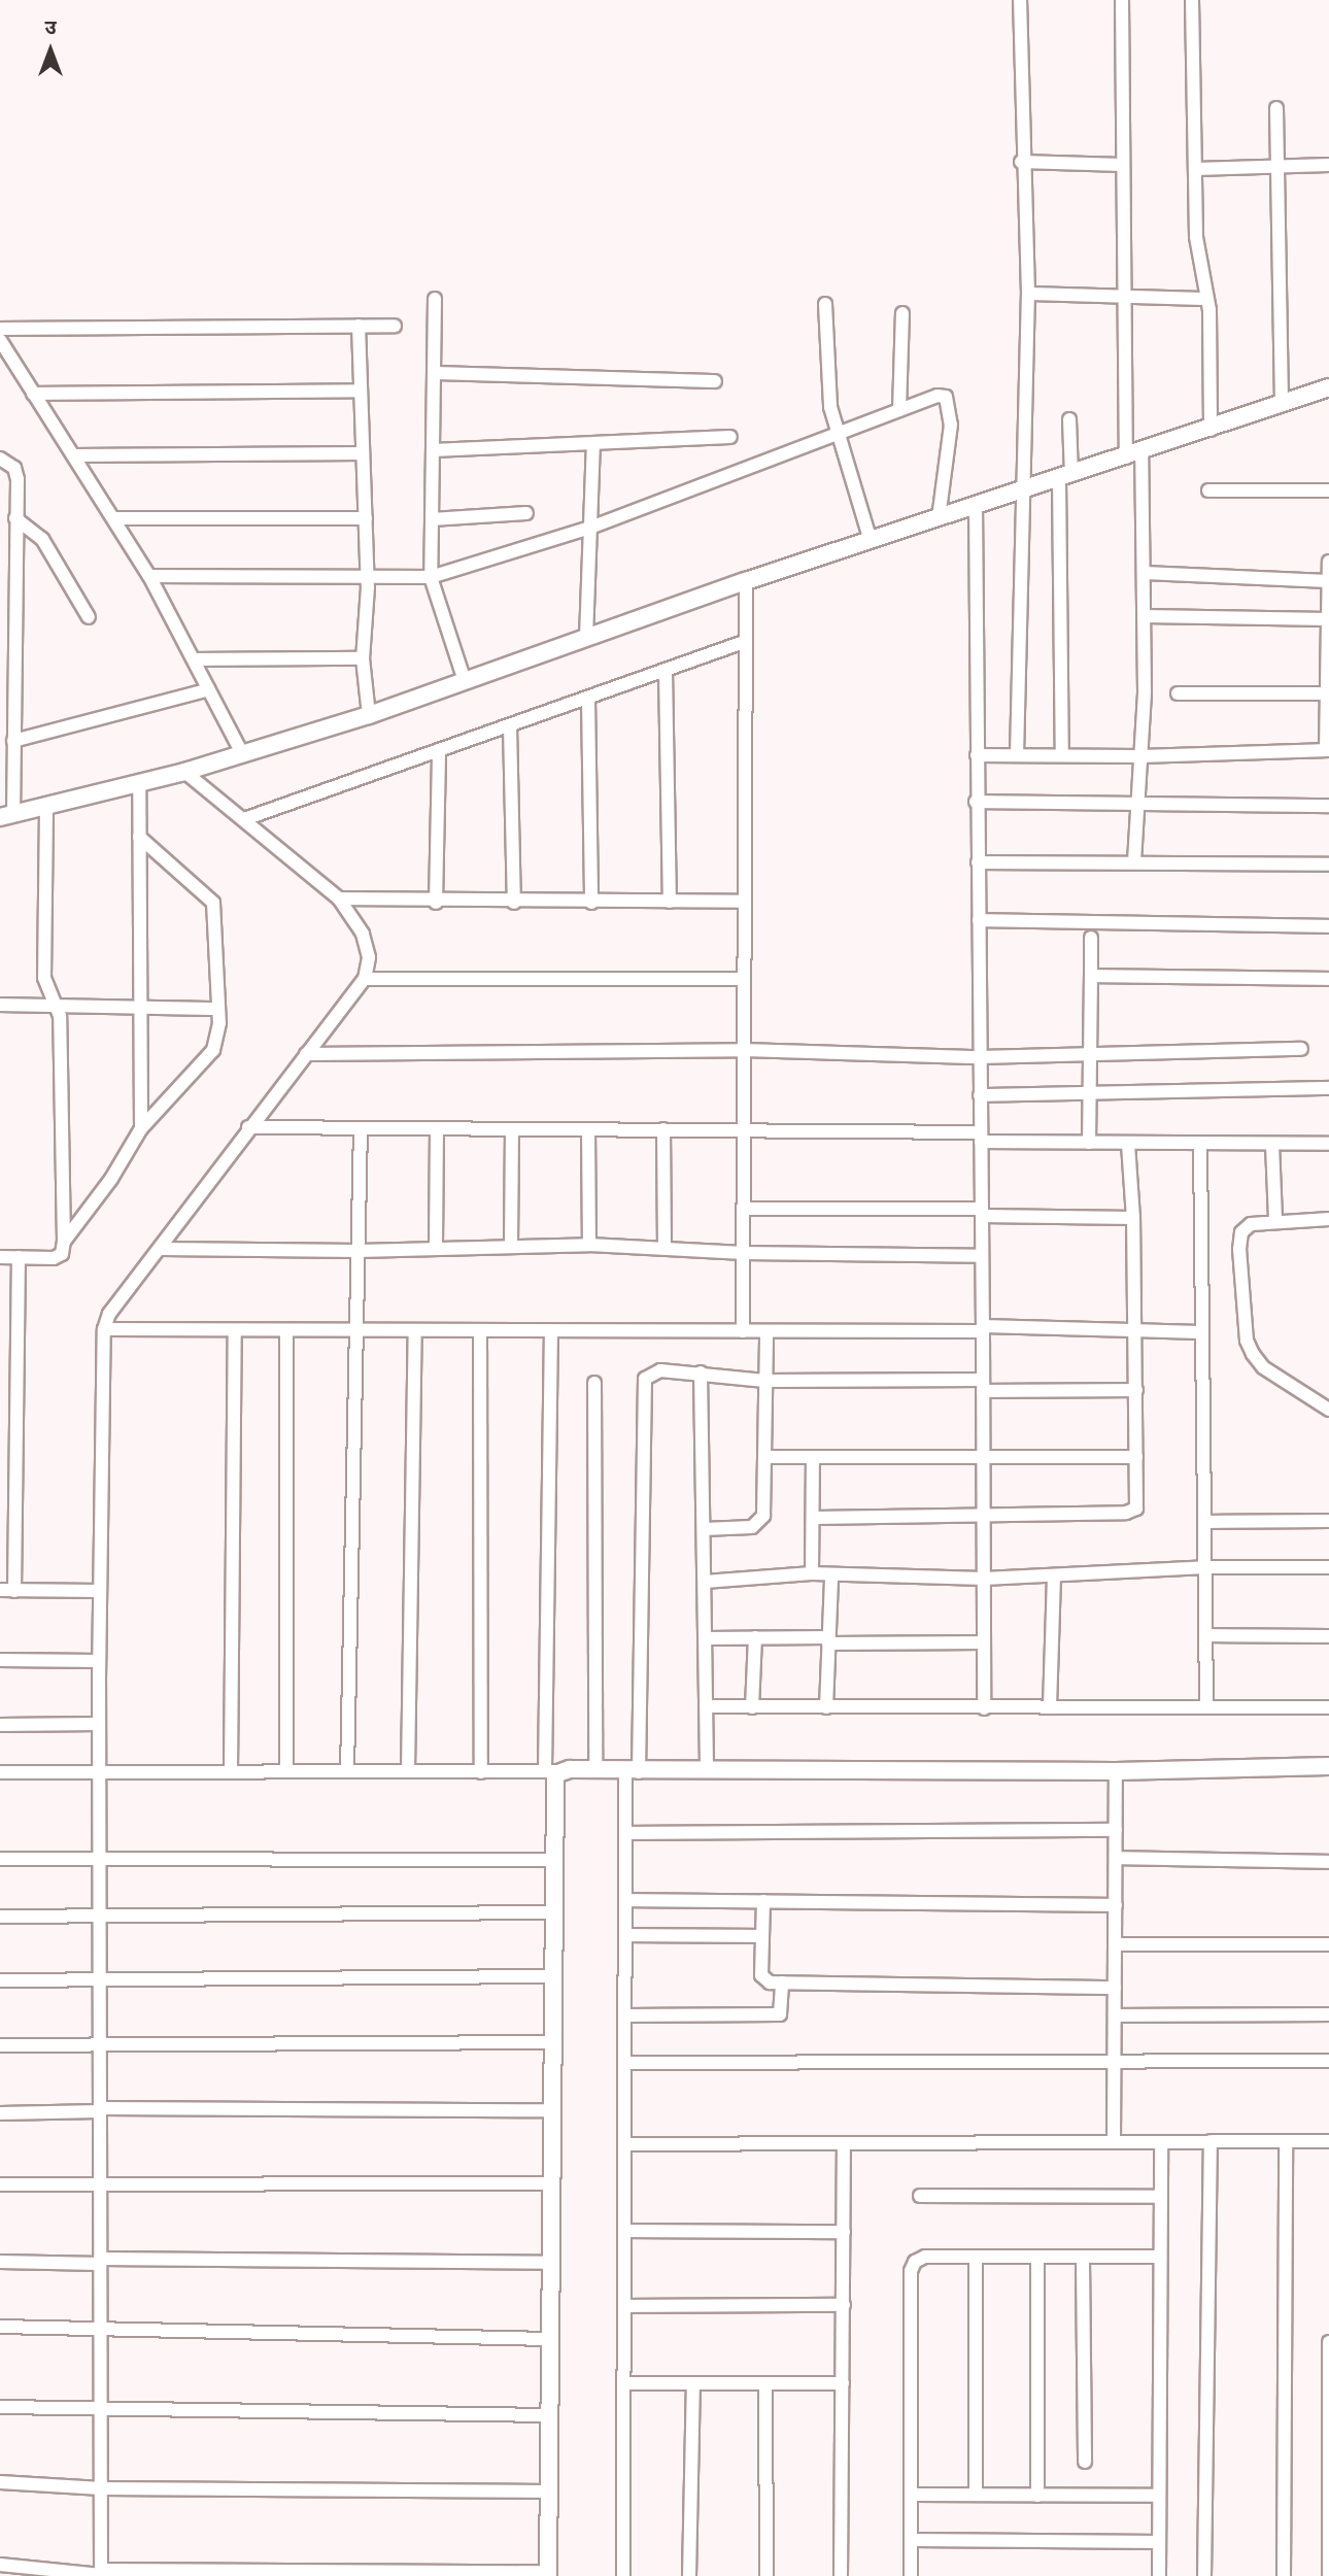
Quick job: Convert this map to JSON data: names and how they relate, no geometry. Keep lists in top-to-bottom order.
{
  "north": "top"
}
